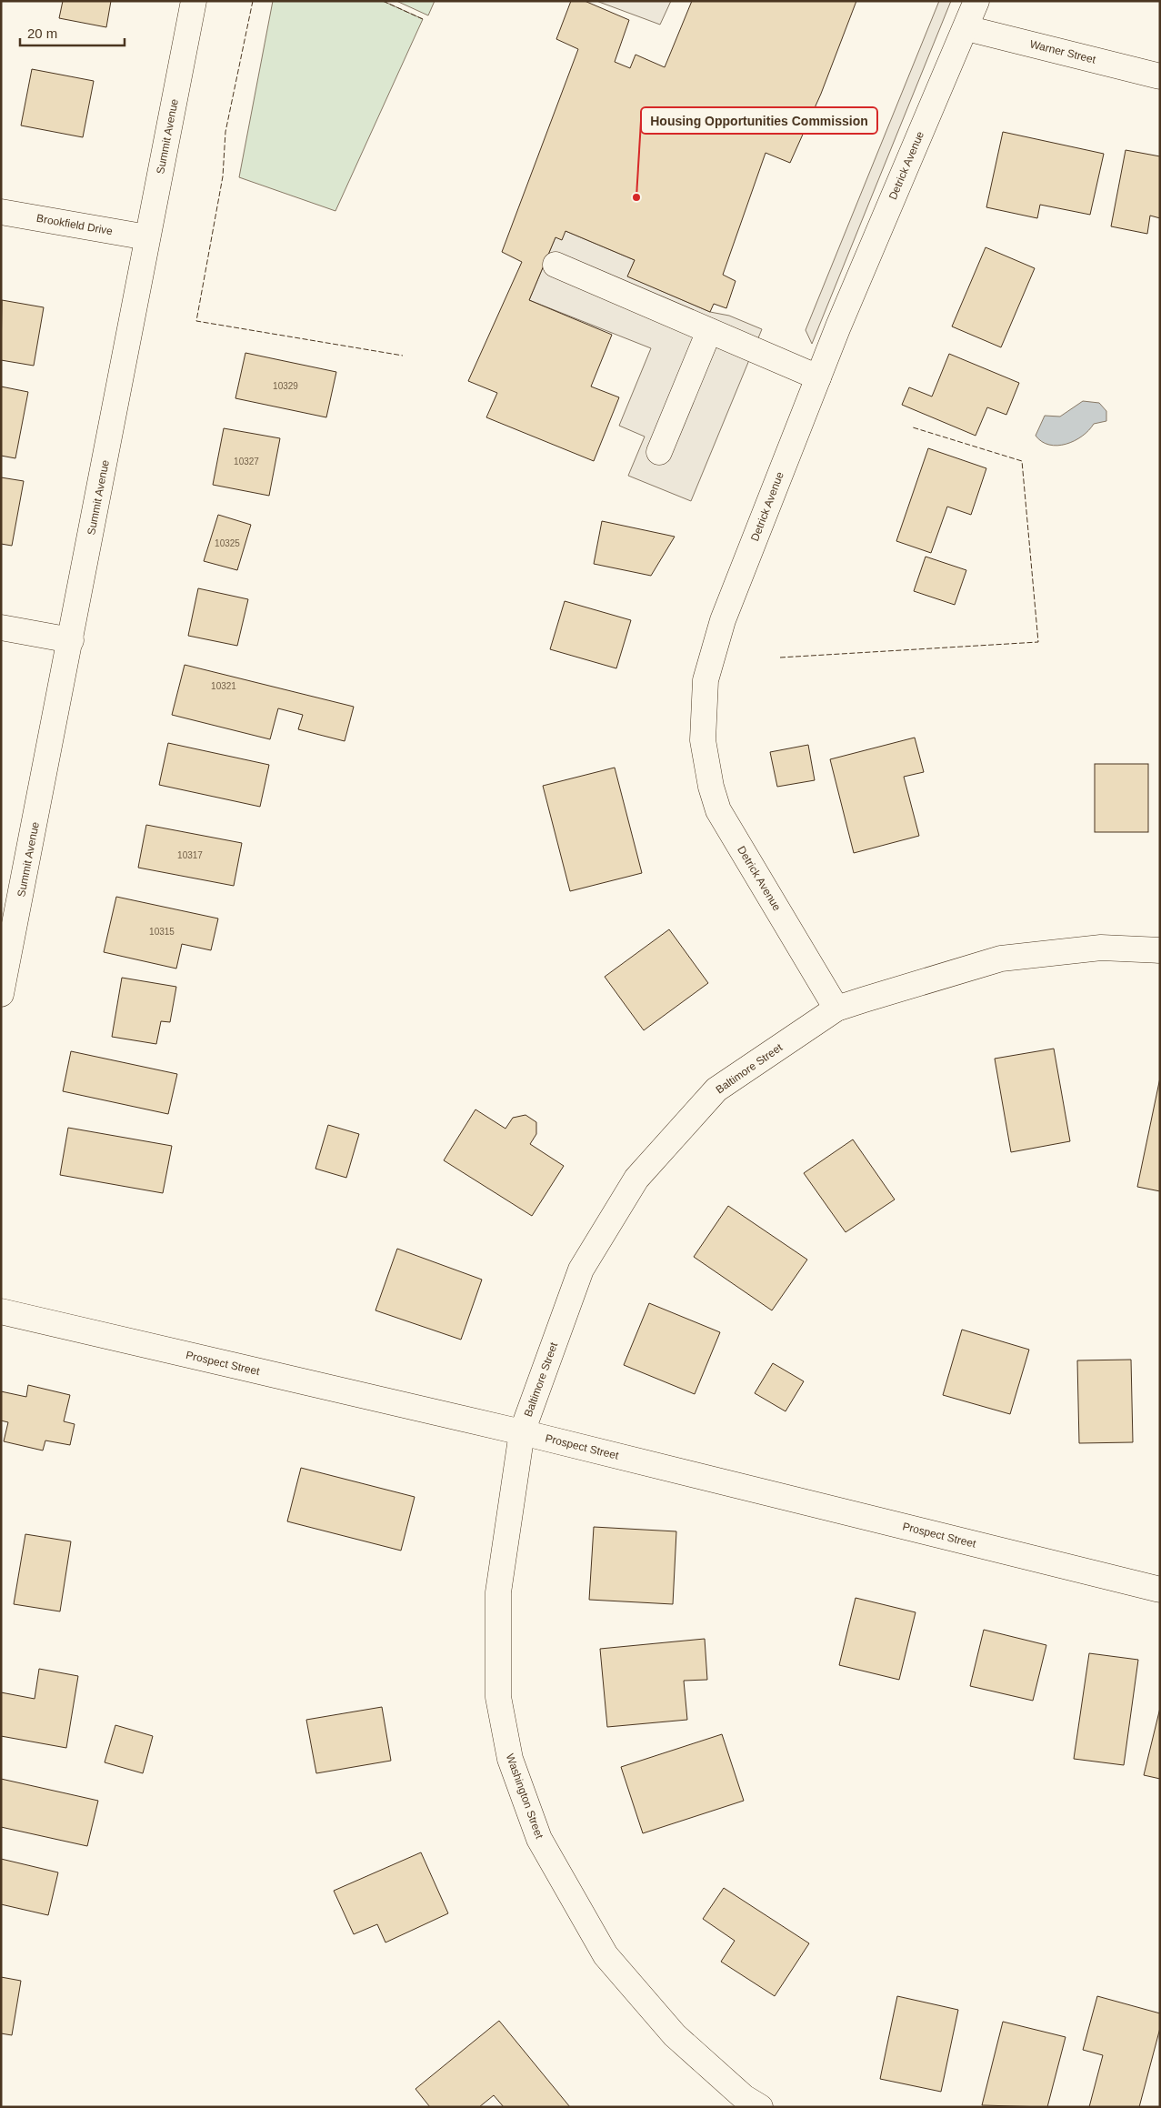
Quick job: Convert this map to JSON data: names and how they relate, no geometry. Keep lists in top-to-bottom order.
{
  "streets": {
    "street": [
      "Warner Street",
      "Summit Avenue",
      "Detrick Avenue",
      "Brookfield Drive",
      "Baltimore Street",
      "Prospect Street",
      "Washington Street"
    ]
  },
  "crossings": [
    ["Warner Street", "Detrick Avenue"],
    ["Summit Avenue", "Brookfield Drive"],
    ["Detrick Avenue", "Baltimore Street"],
    ["Baltimore Street", "Prospect Street"],
    ["Baltimore Street", "Washington Street"],
    ["Prospect Street", "Washington Street"]
  ],
  "places": ["Housing Opportunities Commission"],
  "house_numbers": [
    "10329",
    "10327",
    "10325",
    "10321",
    "10317",
    "10315"
  ],
  "scale_bar": "20 m"
}
